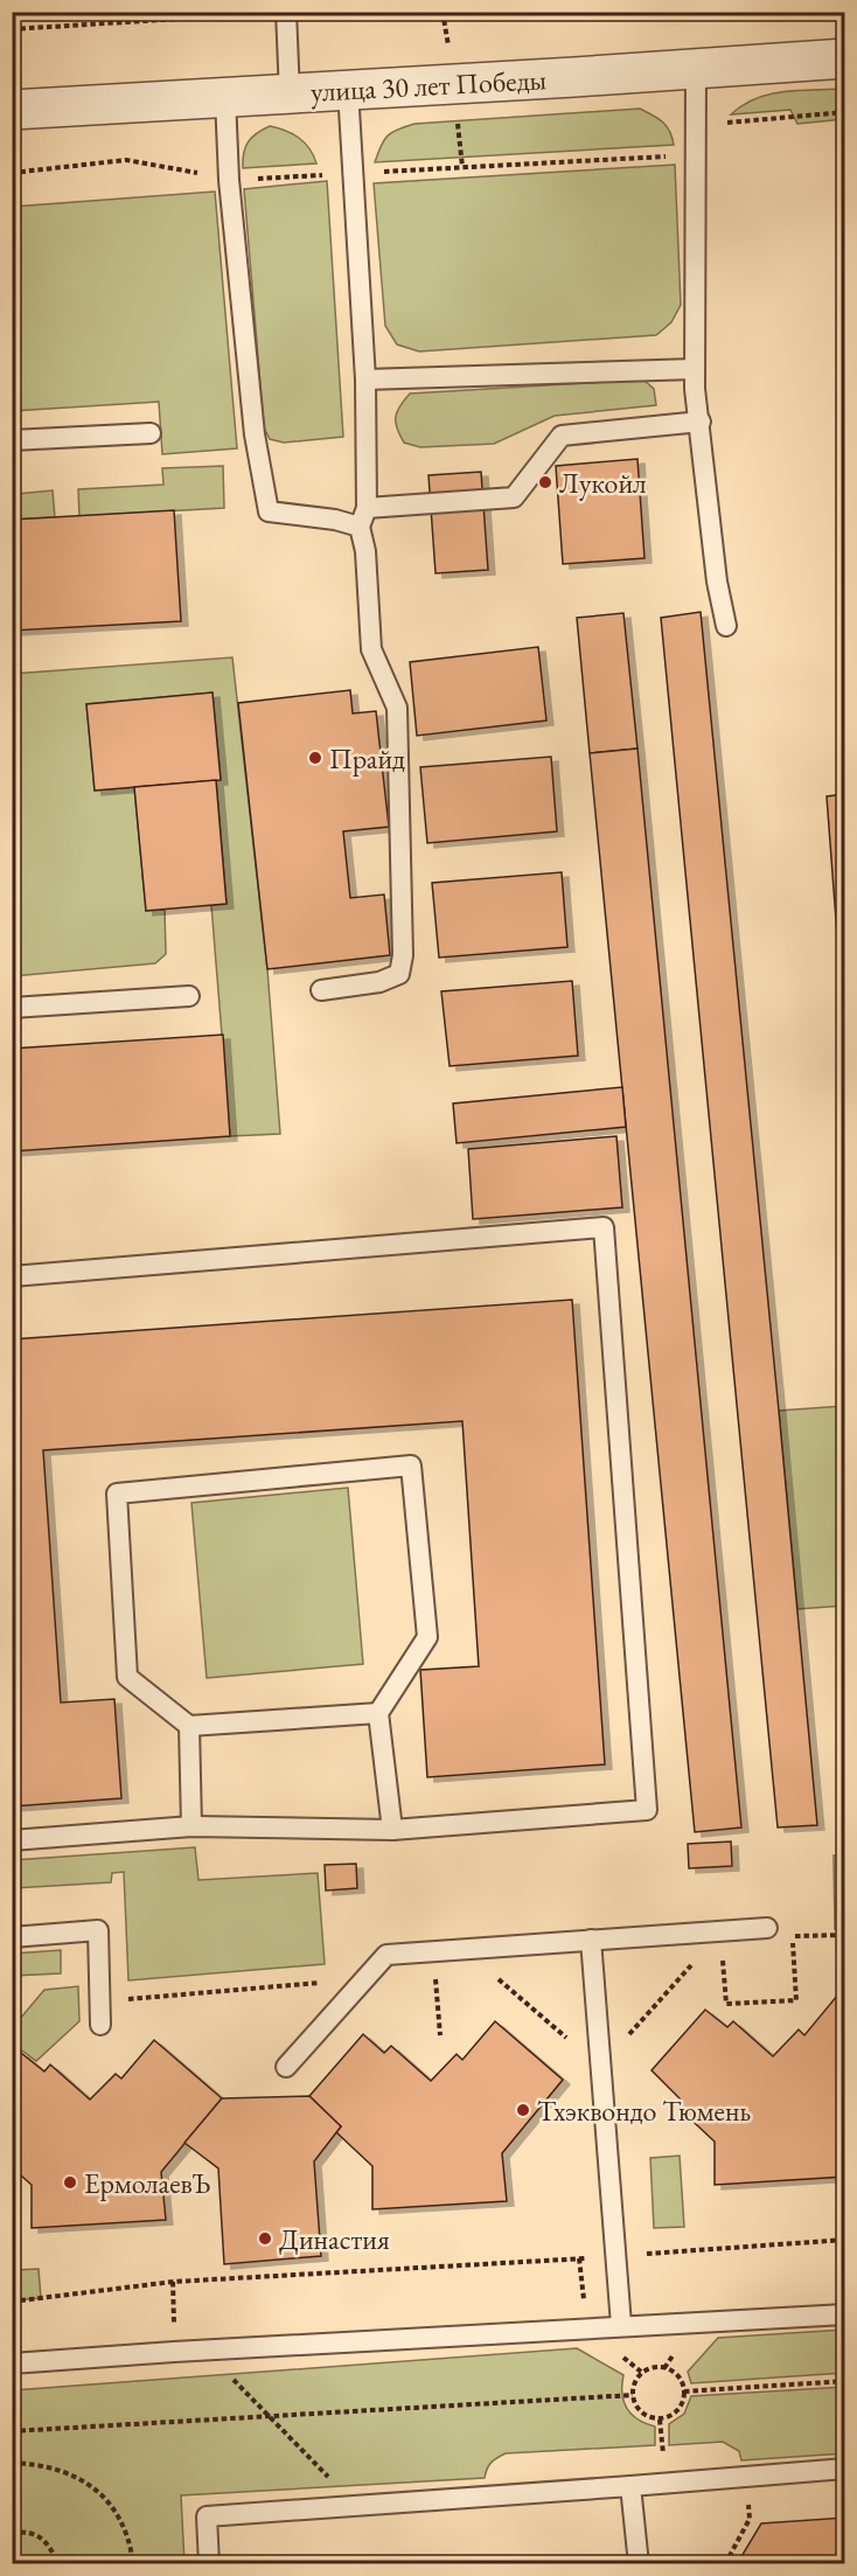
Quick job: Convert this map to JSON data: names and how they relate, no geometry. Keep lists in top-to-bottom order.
{
  "streets": {
    "street": ["улица 30 лет Победы"]
  },
  "places": [
    "Лукойл",
    "Прайд",
    "Тхэквондо Тюмень",
    "ЕрмолаевЪ",
    "Династия"
  ]
}
